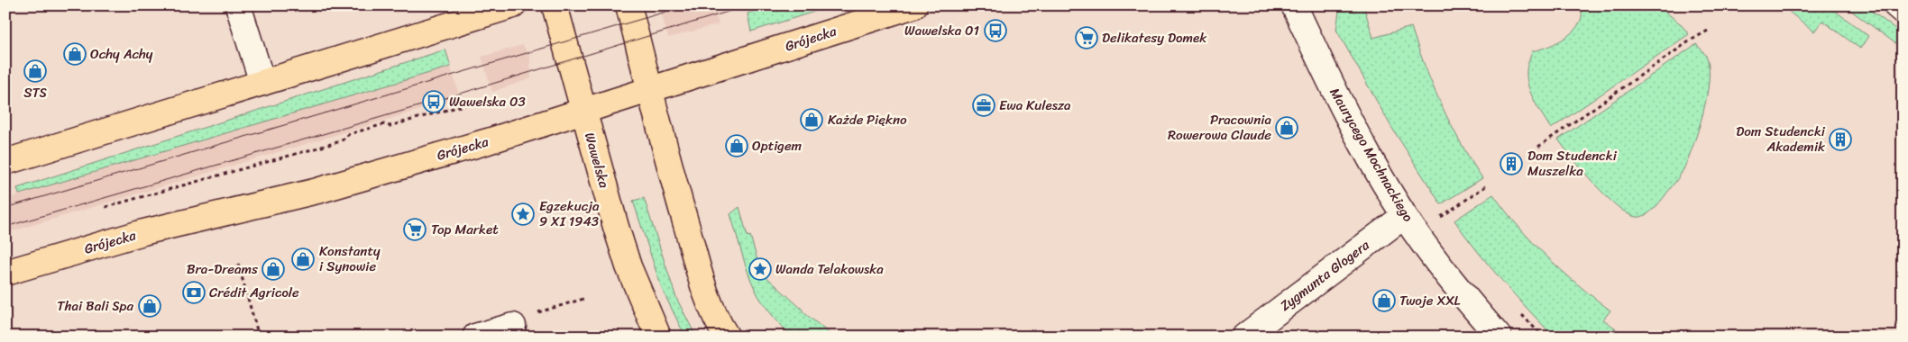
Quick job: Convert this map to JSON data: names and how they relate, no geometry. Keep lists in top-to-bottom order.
{
  "streets": {
    "main road": ["Grójecka", "Wawelska"],
    "street": ["Maurycego Mochnackiego", "Zygmunta Glogera"]
  },
  "crossings": [
    ["Grójecka", "Wawelska"],
    ["Maurycego Mochnackiego", "Zygmunta Glogera"]
  ],
  "places": {
    "bus stop": ["Wawelska 01", "Wawelska 03"],
    "supermarket": ["Delikatesy Domek", "Top Market"],
    "shop": [
      "Ochy Achy",
      "STS",
      "Każde Piękno",
      "Pracownia Rowerowa Claude",
      "Optigem",
      "Konstanty i Synowie",
      "Bra-Dreams",
      "Twoje XXL",
      "Thai Bali Spa"
    ],
    "office": ["Ewa Kulesza"],
    "building": ["Dom Studencki Akademik", "Dom Studencki Muszelka"],
    "place": ["Egzekucja 9 XI 1943", "Wanda Telakowska"],
    "bank": ["Crédit Agricole"]
  }
}
